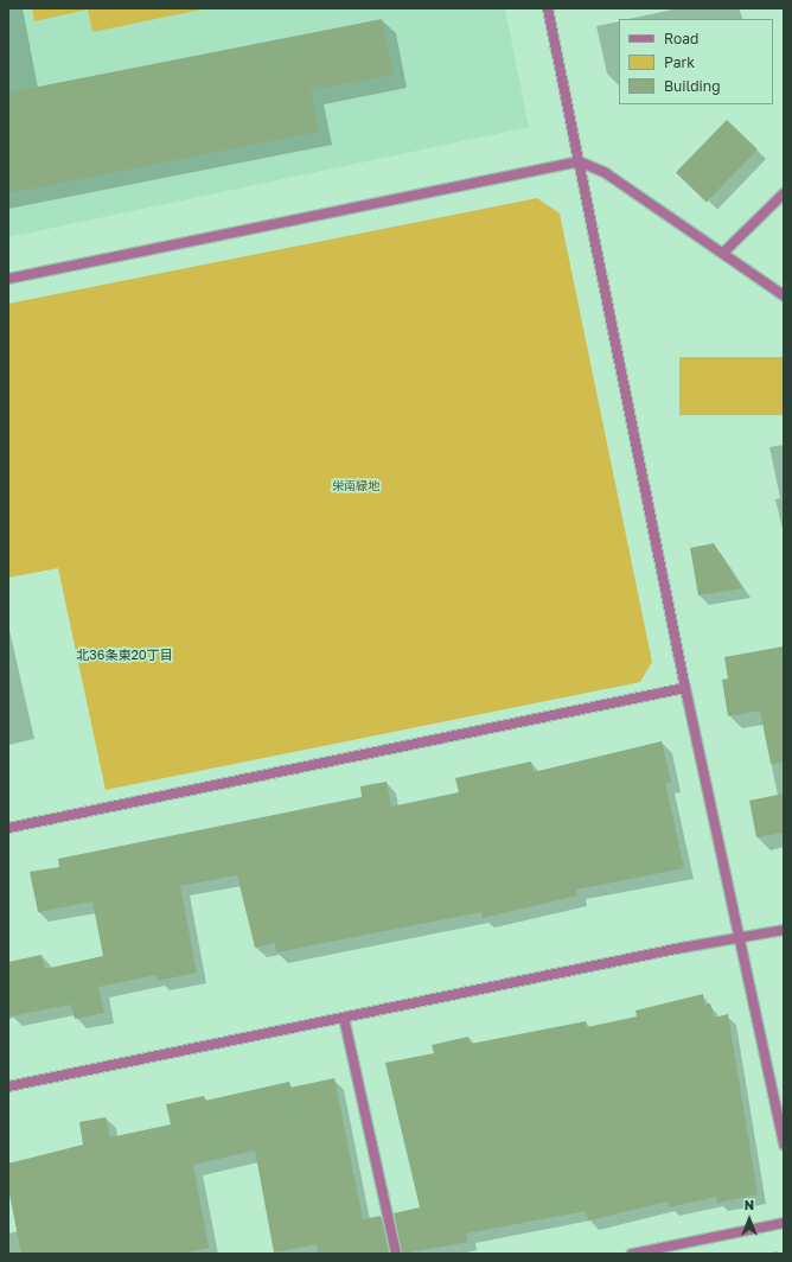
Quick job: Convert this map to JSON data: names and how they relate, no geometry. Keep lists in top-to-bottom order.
{
  "districts": ["北36条東20丁目"],
  "parks": ["栄南緑地"],
  "legend": ["Road", "Park", "Building"],
  "north": "top"
}
